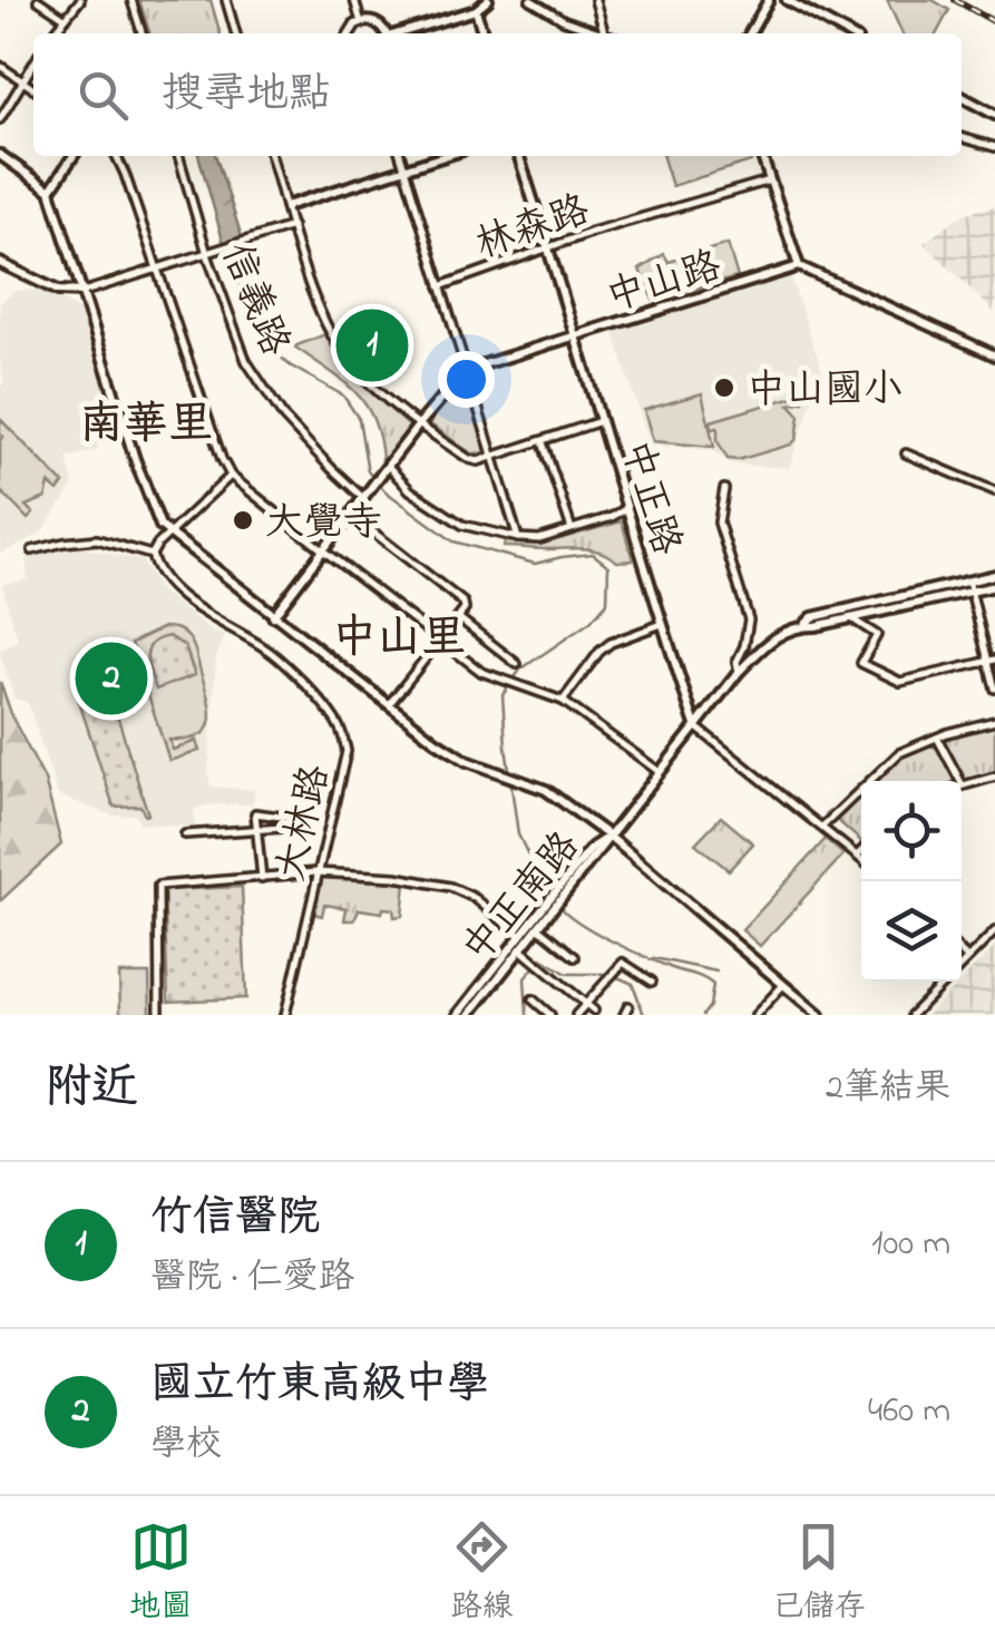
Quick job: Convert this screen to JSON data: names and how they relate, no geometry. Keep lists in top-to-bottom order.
{
  "streets": {
    "street": [
      "林森路",
      "中山路",
      "信義路",
      "中正路",
      "大林路",
      "中正南路"
    ]
  },
  "crossings": [
    ["林森路", "中正路"],
    ["中山路", "中正路"]
  ],
  "districts": ["南華里", "中山里"],
  "places": ["中山國小", "大覺寺"],
  "page": {
    "search": "搜尋地點",
    "pins": ["1", "2"],
    "heading": ["附近", "2筆結果"],
    "list": [
      {
        "mark": "1",
        "name": "竹信醫院",
        "note": "醫院 · 仁愛路",
        "value": "100 m"
      },
      {
        "mark": "2",
        "name": "國立竹東高級中學",
        "note": "學校",
        "value": "460 m"
      }
    ],
    "nav": ["地圖", "路線", "已儲存"]
  }
}
